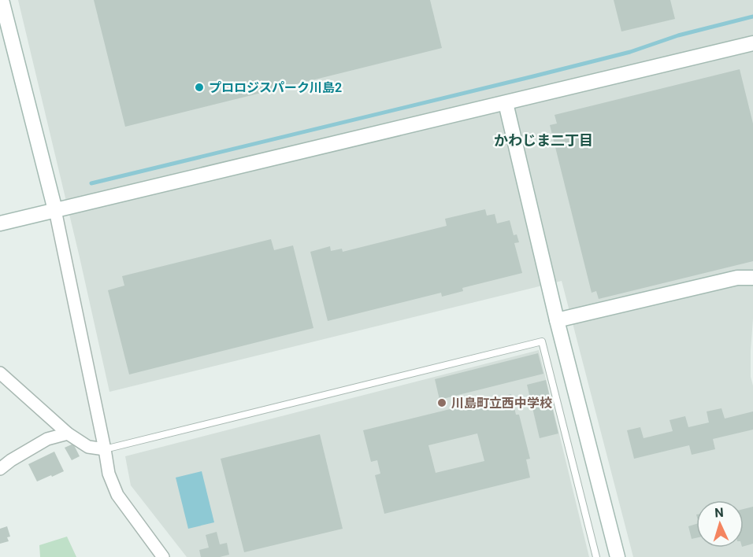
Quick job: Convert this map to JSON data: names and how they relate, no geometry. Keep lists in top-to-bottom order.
{
  "districts": ["かわじま二丁目"],
  "places": ["プロロジスパーク川島2", "川島町立西中学校"],
  "north": "top"
}
